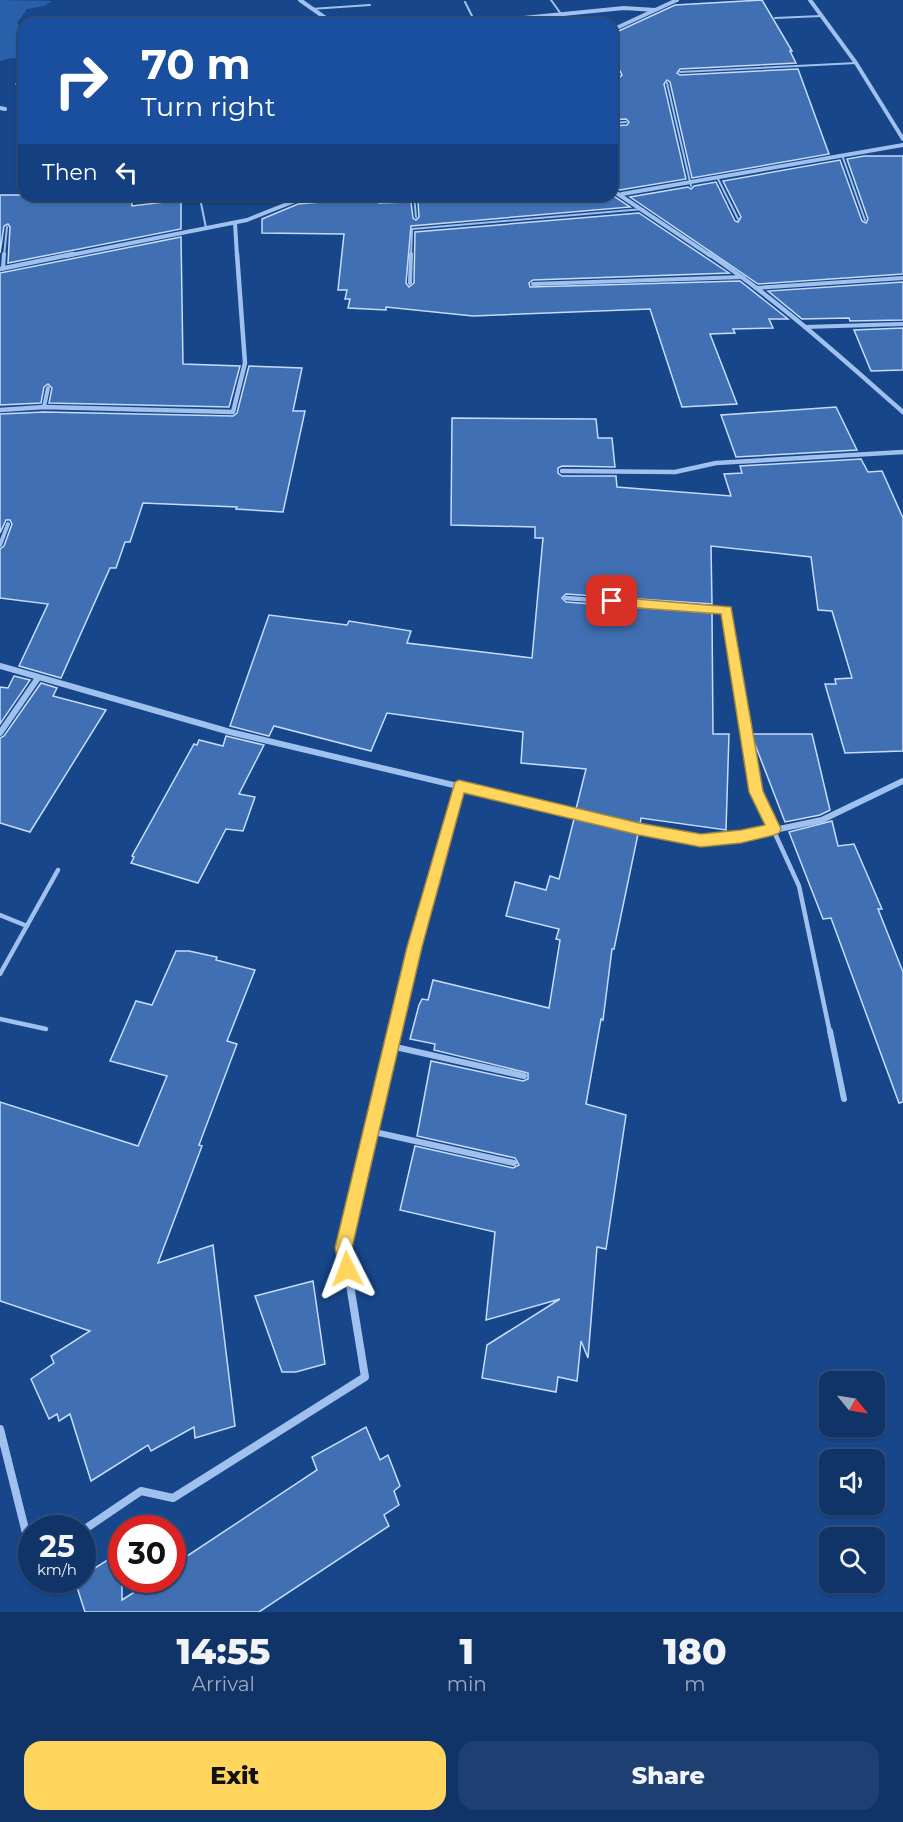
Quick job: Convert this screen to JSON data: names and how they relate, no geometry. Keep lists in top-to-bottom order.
{
  "north": "bottom right",
  "page": {
    "turn": ["70 m", "Turn right"],
    "then": "Then",
    "speed": "25 km/h",
    "limit": "30",
    "eta": [
      "14:55",
      "Arrival",
      "1",
      "min",
      "180",
      "m"
    ],
    "buttons": ["Exit", "Share"]
  }
}
